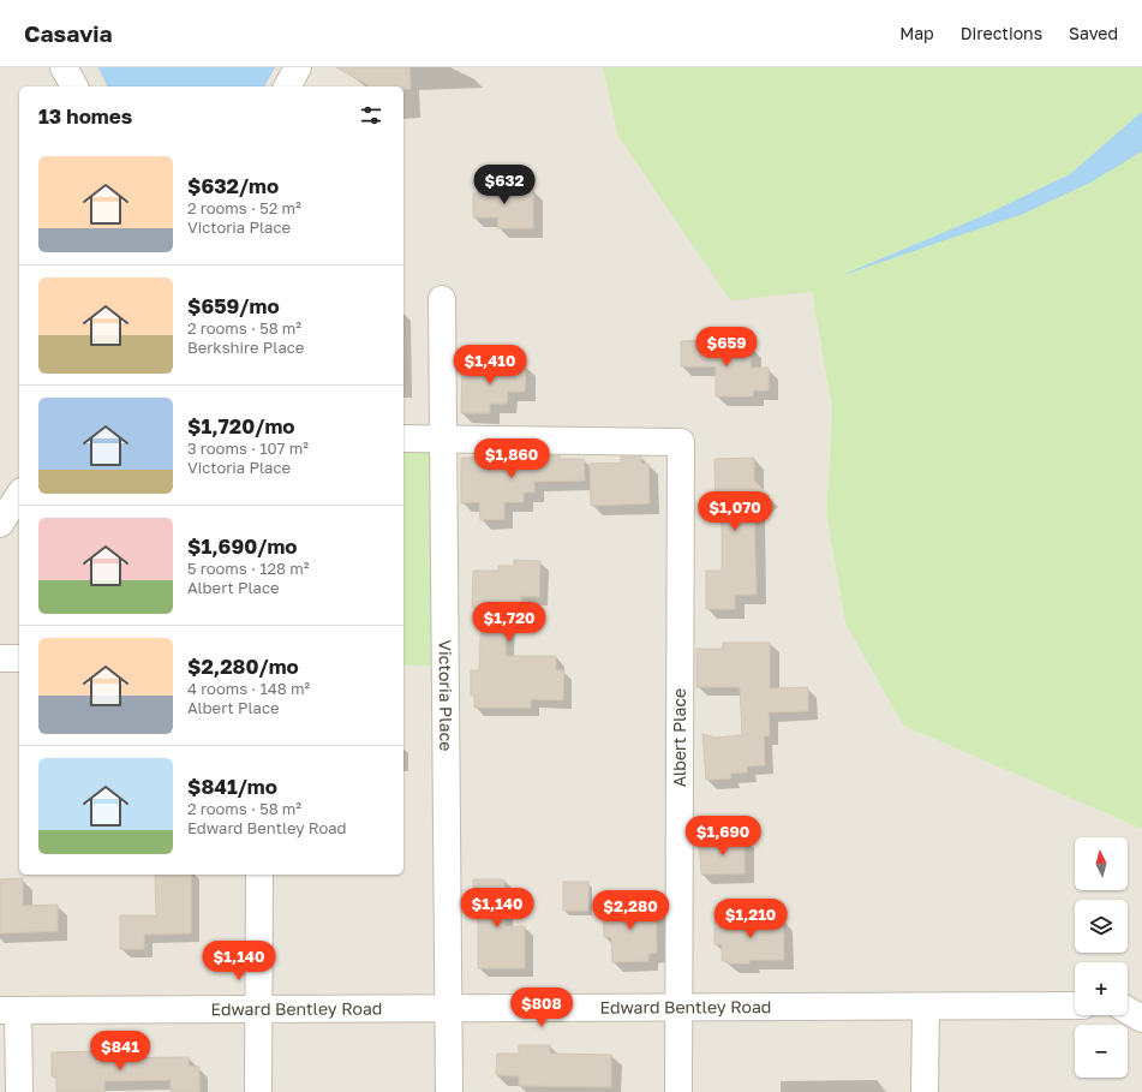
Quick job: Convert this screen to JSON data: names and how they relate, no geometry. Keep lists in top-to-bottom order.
{
  "streets": {
    "street": ["Victoria Place", "Albert Place", "Edward Bentley Road"]
  },
  "crossings": [
    ["Victoria Place", "Albert Place"],
    ["Victoria Place", "Edward Bentley Road"],
    ["Albert Place", "Edward Bentley Road"]
  ],
  "north": "top",
  "page": {
    "header": "Casavia",
    "nav": ["Map", "Directions", "Saved"],
    "heading": "13 homes",
    "list": [
      {
        "name": "$632/mo",
        "note": "2 rooms · 52 m² · Victoria Place"
      },
      {
        "name": "$659/mo",
        "note": "2 rooms · 58 m² · Berkshire Place"
      },
      {
        "name": "$1,720/mo",
        "note": "3 rooms · 107 m² · Victoria Place"
      },
      {
        "name": "$1,690/mo",
        "note": "5 rooms · 128 m² · Albert Place"
      },
      {
        "name": "$2,280/mo",
        "note": "4 rooms · 148 m² · Albert Place"
      },
      {
        "name": "$841/mo",
        "note": "2 rooms · 58 m² · Edward Bentley Road"
      }
    ],
    "price": [
      "$632",
      "$659",
      "$1,410",
      "$1,860",
      "$1,070",
      "$1,720",
      "$1,690",
      "$1,140",
      "$2,280",
      "$1,210",
      "$1,140",
      "$808",
      "$841"
    ],
    "map_buttons": ["+", "−"]
  }
}
